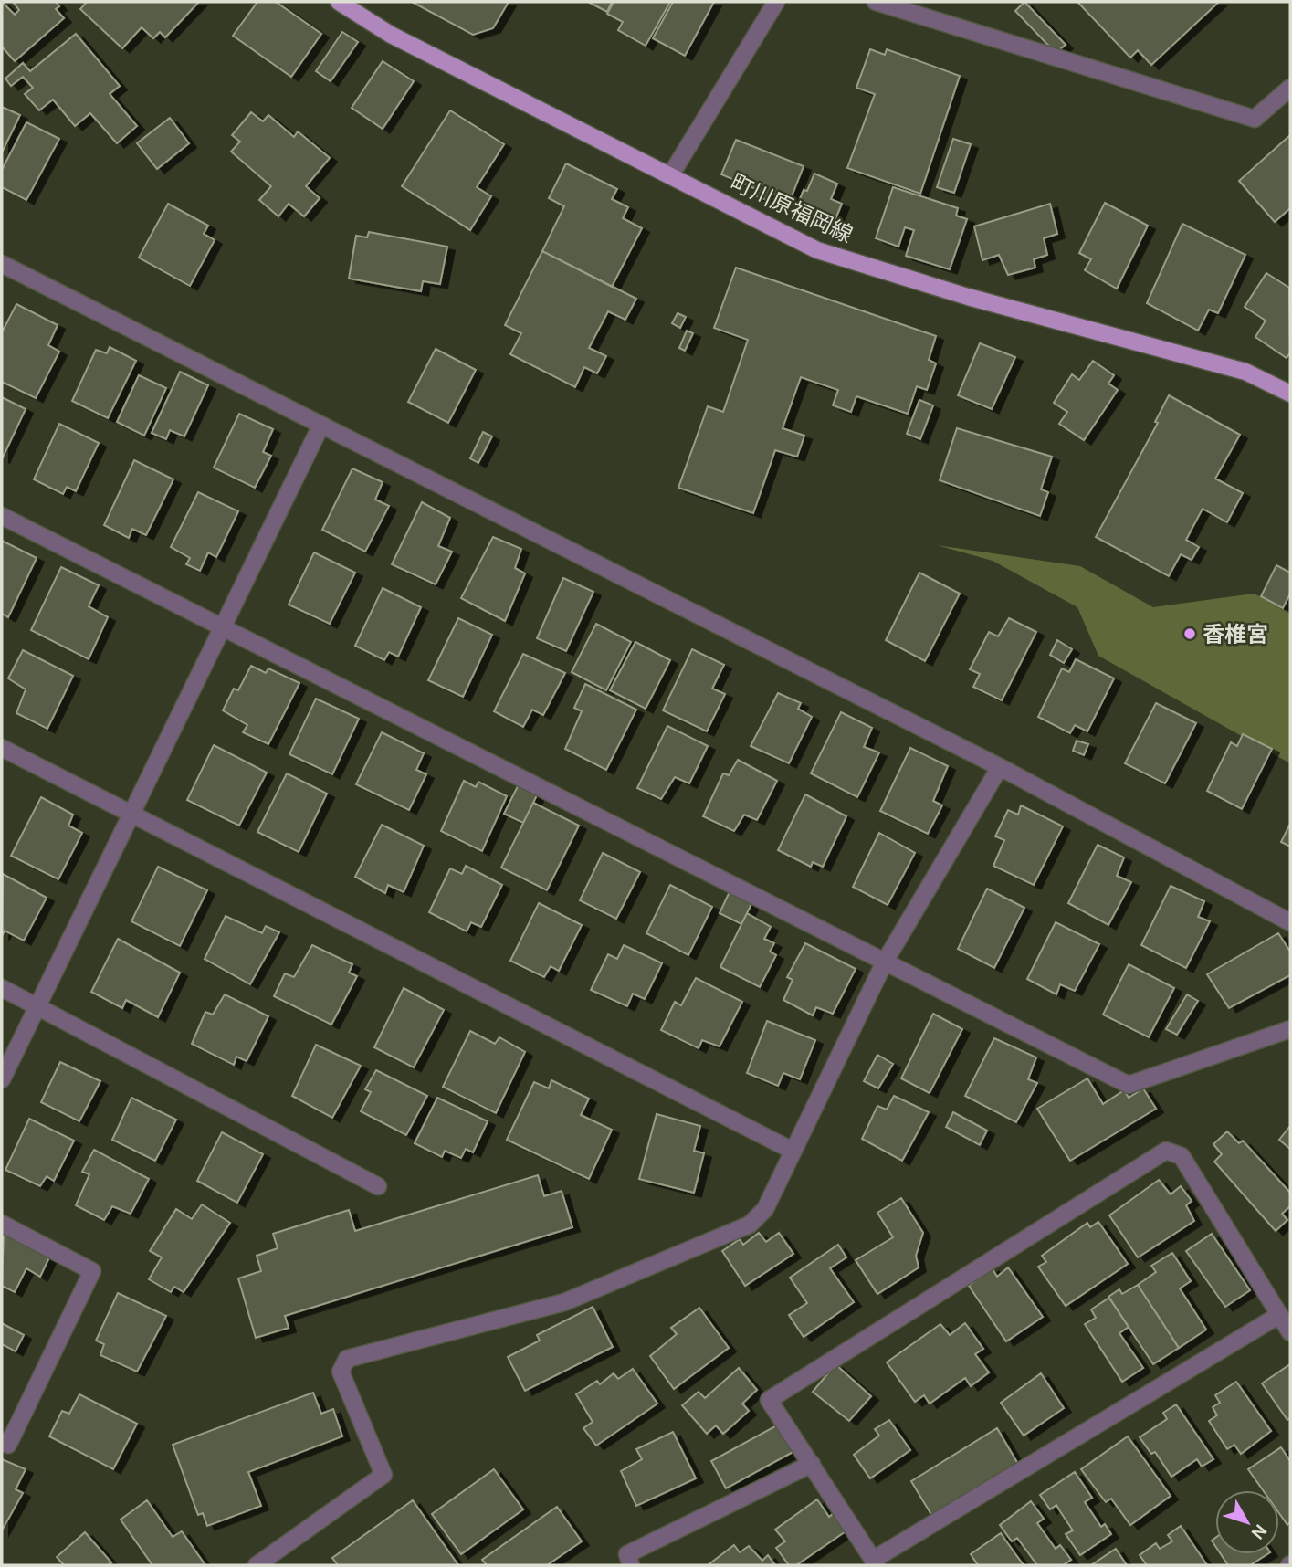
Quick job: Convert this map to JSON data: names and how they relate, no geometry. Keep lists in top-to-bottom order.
{
  "streets": {
    "main road": ["町川原福岡線"]
  },
  "places": ["香椎宮"],
  "north": "bottom right"
}
